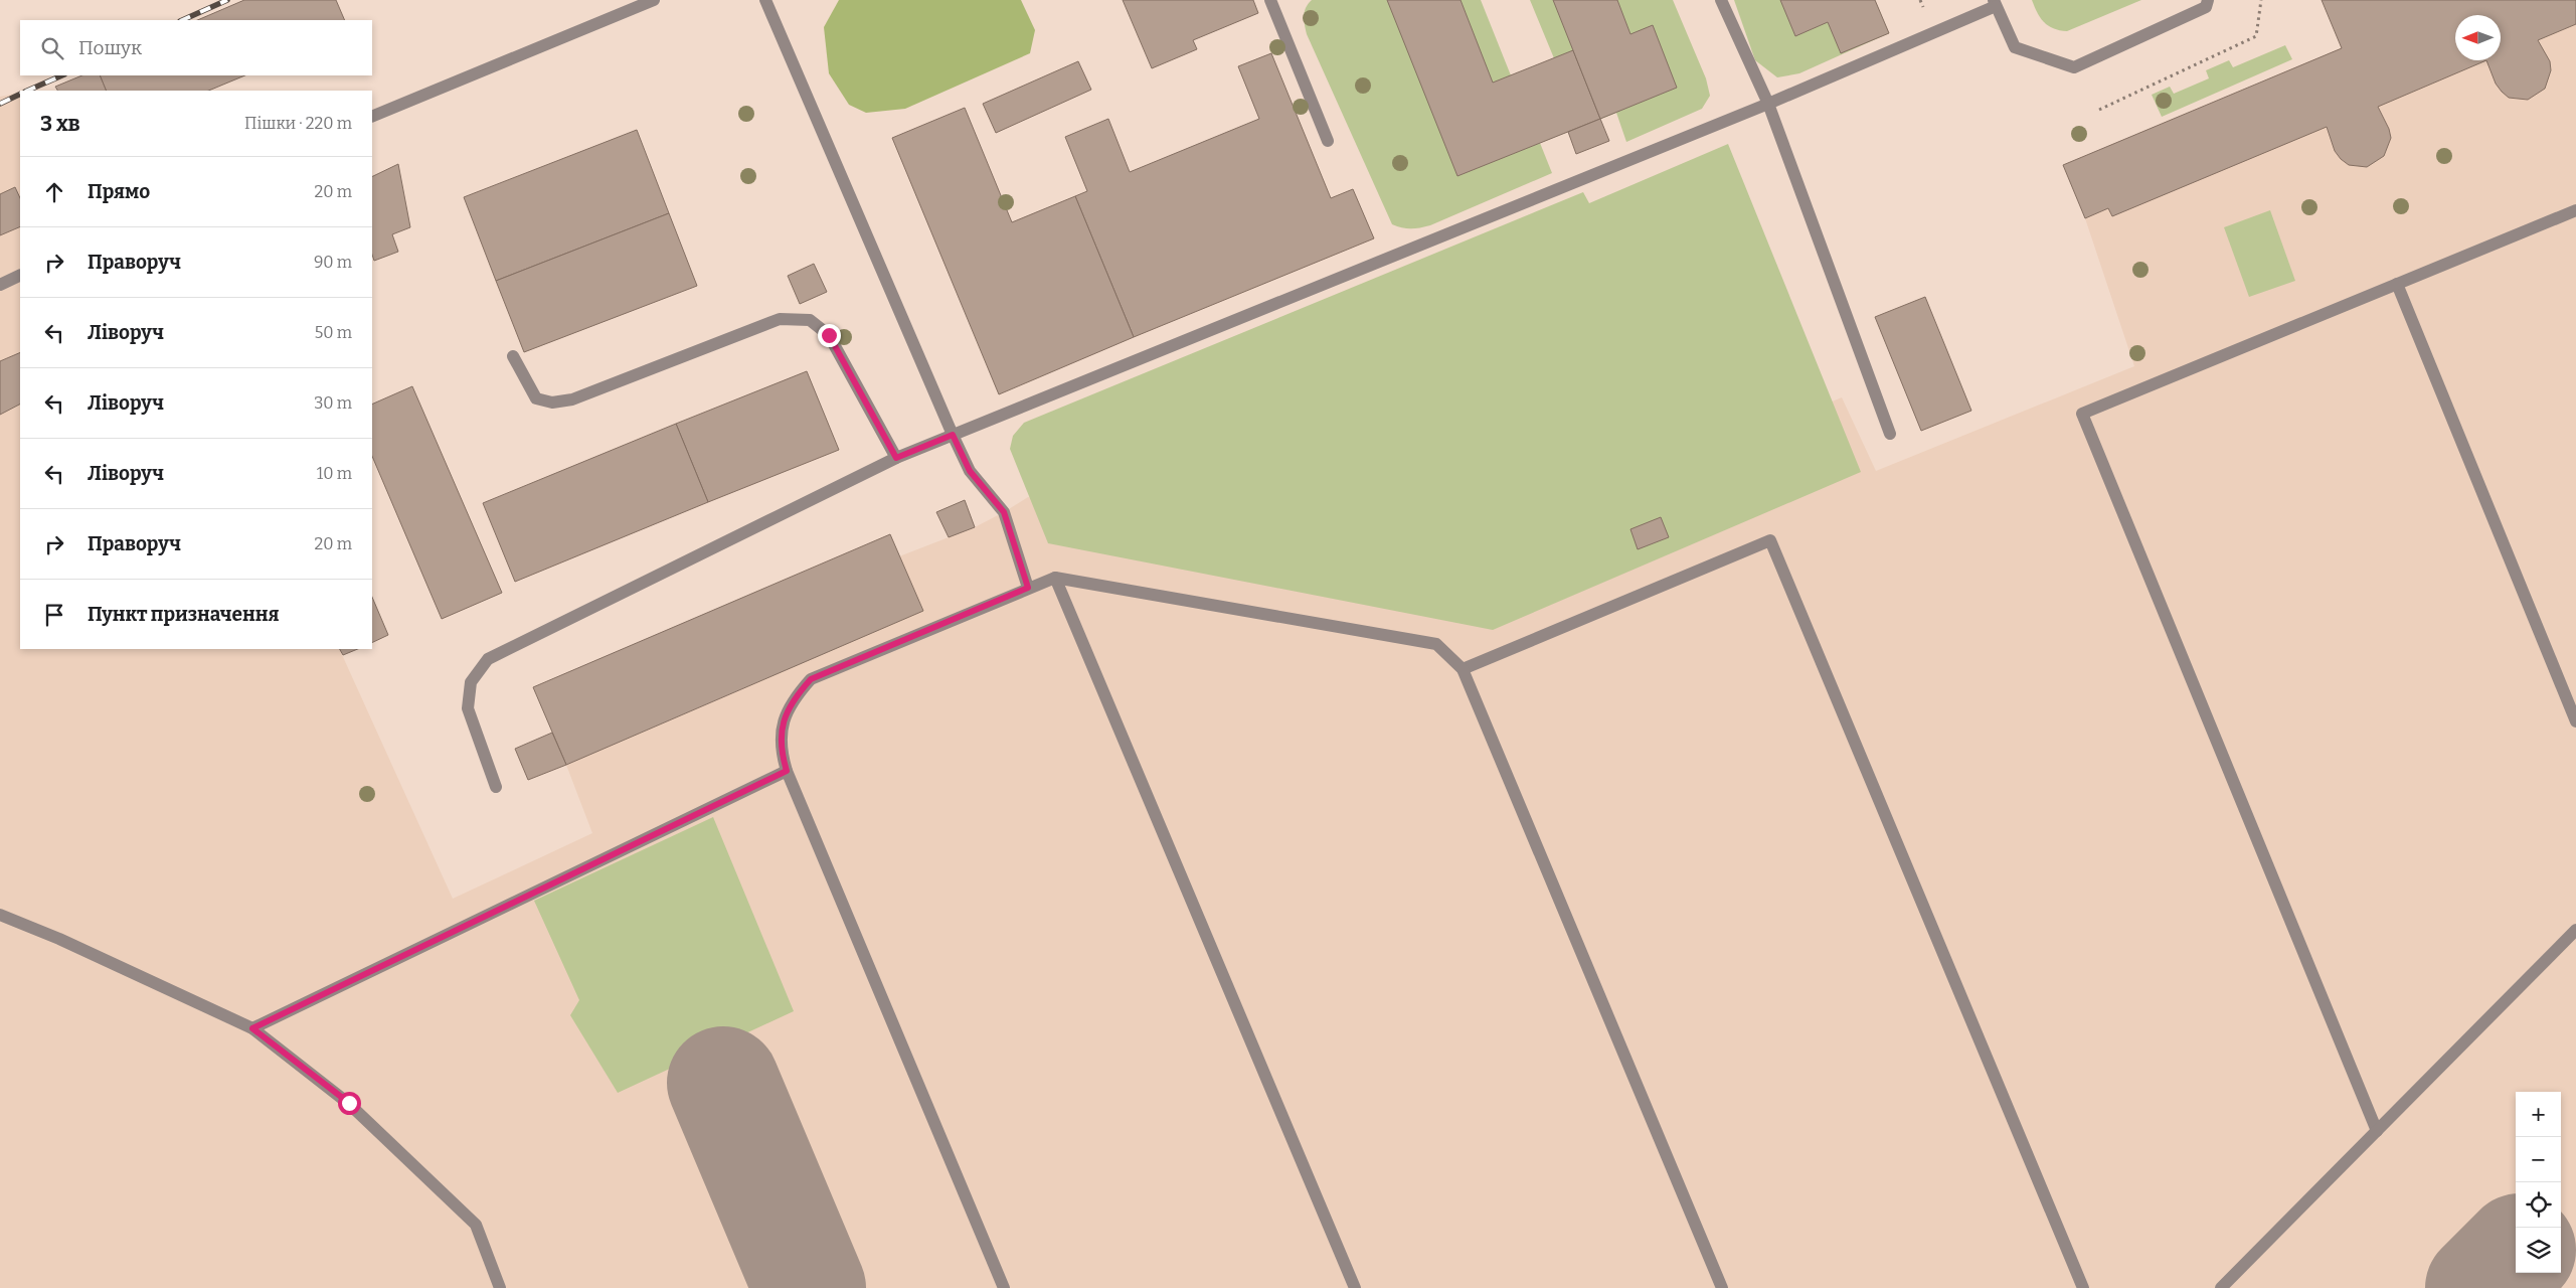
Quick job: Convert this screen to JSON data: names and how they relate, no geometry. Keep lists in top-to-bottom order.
{
  "north": "left",
  "page": {
    "search": "Пошук",
    "heading": ["3 хв", "Пішки · 220 m"],
    "list": [
      ["Прямо", "20 m"],
      ["Праворуч", "90 m"],
      ["Ліворуч", "50 m"],
      ["Ліворуч", "30 m"],
      ["Ліворуч", "10 m"],
      ["Праворуч", "20 m"],
      "Пункт призначення"
    ],
    "map_buttons": ["+", "−"]
  }
}
